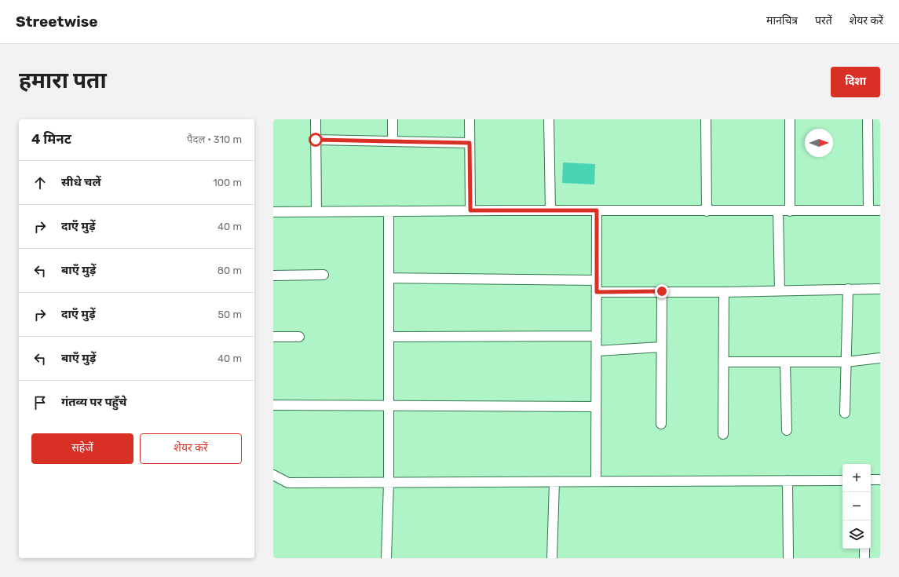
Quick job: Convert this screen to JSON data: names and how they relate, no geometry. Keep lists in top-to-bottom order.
{
  "north": "right",
  "page": {
    "header": "Streetwise",
    "nav": ["मानचित्र", "परतें", "शेयर करें"],
    "buttons": [
      "दिशा",
      ["सहेजें", "शेयर करें"]
    ],
    "title": "हमारा पता",
    "heading": ["4 मिनट", "पैदल · 310 m"],
    "list": [
      ["सीधे चलें", "100 m"],
      ["दाएँ मुड़ें", "40 m"],
      ["बाएँ मुड़ें", "80 m"],
      ["दाएँ मुड़ें", "50 m"],
      ["बाएँ मुड़ें", "40 m"],
      "गंतव्य पर पहुँचे"
    ],
    "map_buttons": ["+", "−"]
  }
}
